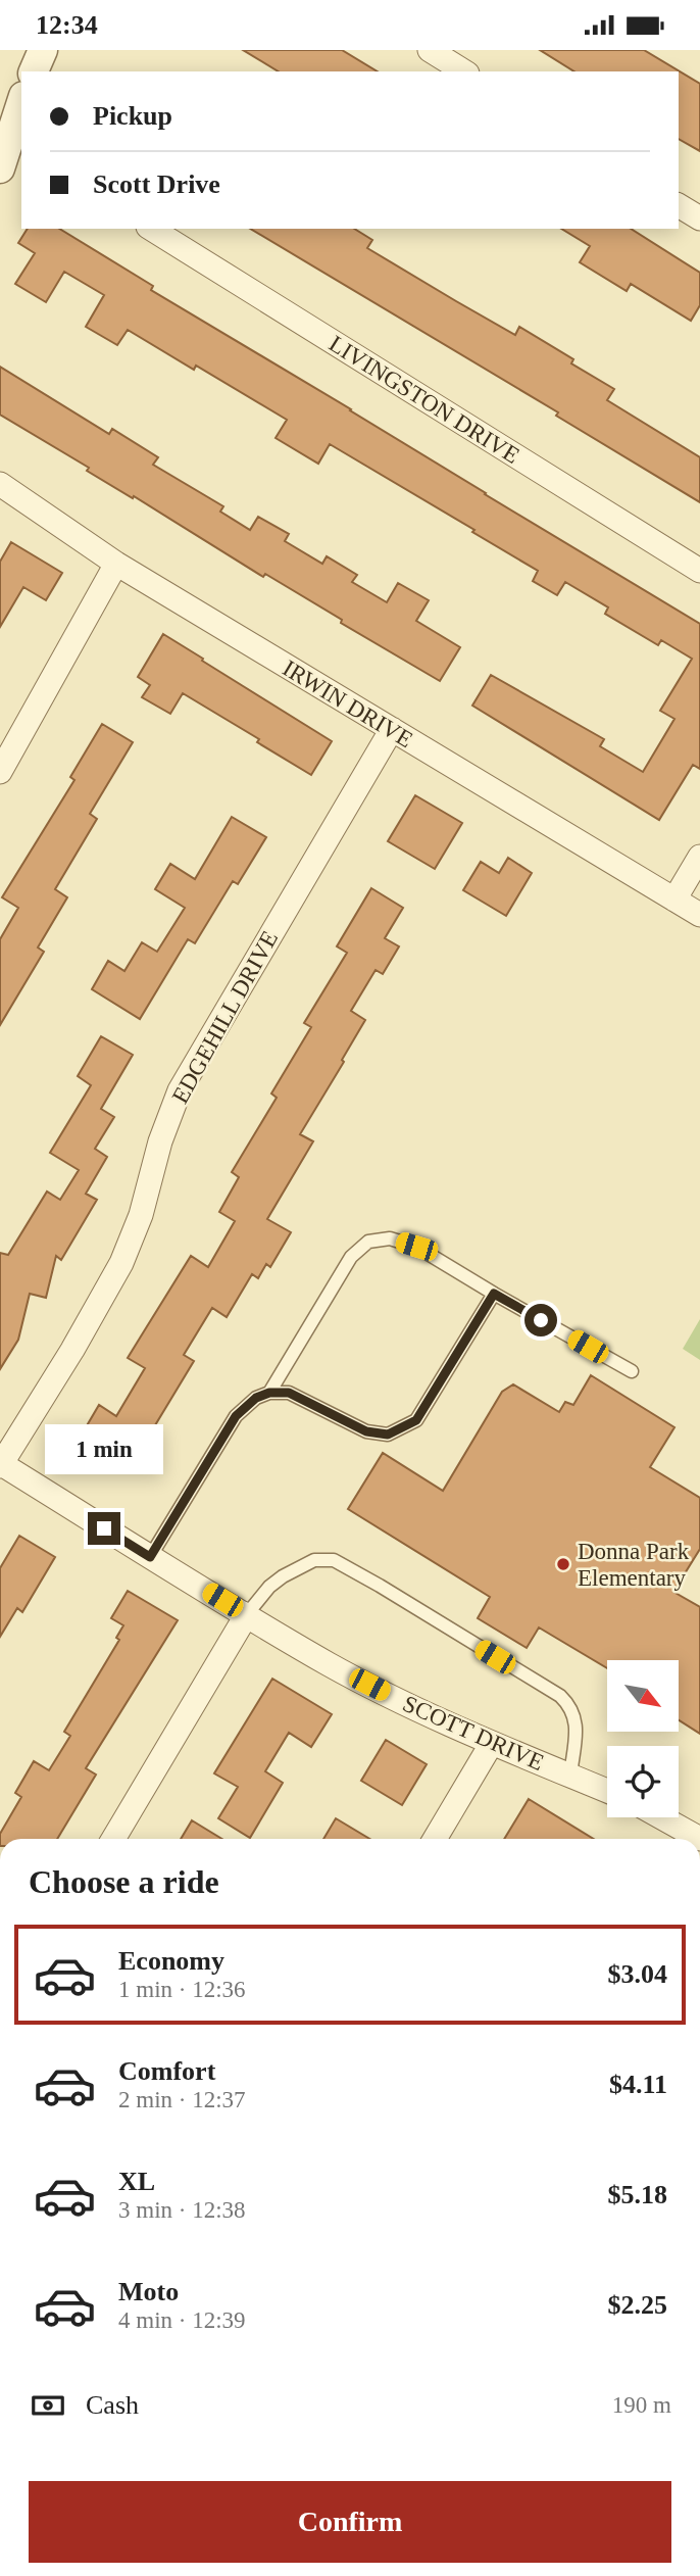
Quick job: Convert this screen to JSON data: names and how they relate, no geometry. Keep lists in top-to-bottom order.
{
  "streets": {
    "street": [
      "LIVINGSTON DRIVE",
      "IRWIN DRIVE",
      "EDGEHILL DRIVE",
      "SCOTT DRIVE"
    ]
  },
  "crossings": [
    ["IRWIN DRIVE", "EDGEHILL DRIVE"],
    ["EDGEHILL DRIVE", "SCOTT DRIVE"]
  ],
  "places": ["Donna Park Elementary"],
  "north": "bottom right",
  "page": {
    "status": "12:34",
    "banner": ["Pickup", "Scott Drive"],
    "bubble": "1 min",
    "heading": "Choose a ride",
    "list": [
      {
        "name": "Economy",
        "note": "1 min · 12:36",
        "value": "$3.04"
      },
      {
        "name": "Comfort",
        "note": "2 min · 12:37",
        "value": "$4.11"
      },
      {
        "name": "XL",
        "note": "3 min · 12:38",
        "value": "$5.18"
      },
      {
        "name": "Moto",
        "note": "4 min · 12:39",
        "value": "$2.25"
      }
    ],
    "pay": ["Cash", "190 m"],
    "buttons": "Confirm"
  }
}
